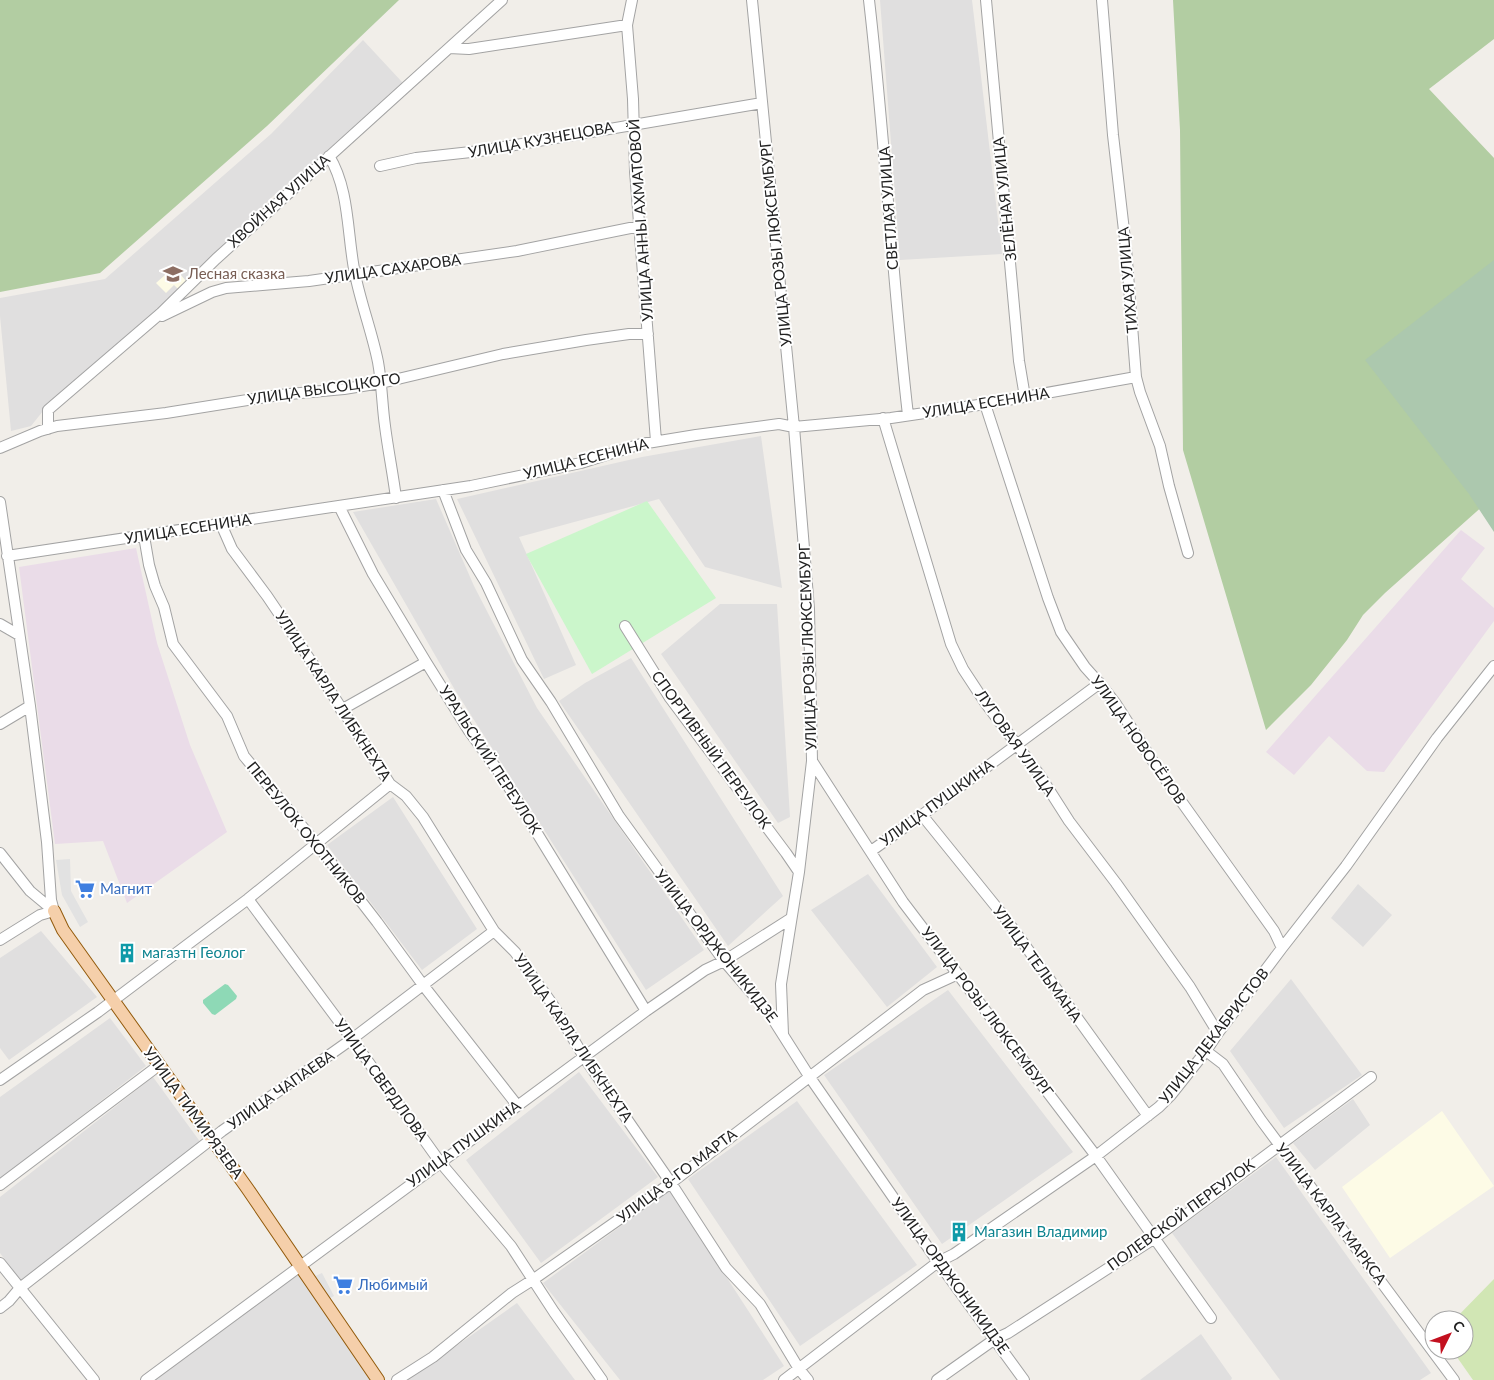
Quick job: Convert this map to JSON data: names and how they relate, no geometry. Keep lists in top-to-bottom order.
{
  "streets": {
    "main road": ["УЛИЦА ТИМИРЯЗЕВА"],
    "street": [
      "УЛИЦА КУЗНЕЦОВА",
      "ЗЕЛЁНАЯ УЛИЦА",
      "ХВОЙНАЯ УЛИЦА",
      "СВЕТЛАЯ УЛИЦА",
      "УЛИЦА АННЫ АХМАТОВОЙ",
      "УЛИЦА РОЗЫ ЛЮКСЕМБУРГ",
      "УЛИЦА САХАРОВА",
      "ТИХАЯ УЛИЦА",
      "УЛИЦА ВЫСОЦКОГО",
      "УЛИЦА ЕСЕНИНА",
      "УЛИЦА КАРЛА ЛИБКНЕХТА",
      "УЛИЦА НОВОСЁЛОВ",
      "ЛУГОВАЯ УЛИЦА",
      "СПОРТИВНЫЙ ПЕРЕУЛОК",
      "УРАЛЬСКИЙ ПЕРЕУЛОК",
      "УЛИЦА ПУШКИНА",
      "ПЕРЕУЛОК ОХОТНИКОВ",
      "УЛИЦА ОРДЖОНИКИДЗЕ",
      "УЛИЦА ТЕЛЬМАНА",
      "УЛИЦА ДЕКАБРИСТОВ",
      "УЛИЦА СВЕРДЛОВА",
      "УЛИЦА ЧАПАЕВА",
      "УЛИЦА 8-ГО МАРТА",
      "УЛИЦА КАРЛА МАРКСА",
      "ПОЛЕВСКОЙ ПЕРЕУЛОК"
    ]
  },
  "crossings": [
    ["УЛИЦА КУЗНЕЦОВА", "УЛИЦА АННЫ АХМАТОВОЙ"],
    ["УЛИЦА КУЗНЕЦОВА", "УЛИЦА РОЗЫ ЛЮКСЕМБУРГ"],
    ["ЗЕЛЁНАЯ УЛИЦА", "УЛИЦА ЕСЕНИНА"],
    ["ХВОЙНАЯ УЛИЦА", "УЛИЦА САХАРОВА"],
    ["ХВОЙНАЯ УЛИЦА", "УЛИЦА ВЫСОЦКОГО"],
    ["СВЕТЛАЯ УЛИЦА", "УЛИЦА ЕСЕНИНА"],
    ["УЛИЦА АННЫ АХМАТОВОЙ", "УЛИЦА САХАРОВА"],
    ["УЛИЦА АННЫ АХМАТОВОЙ", "УЛИЦА ВЫСОЦКОГО"],
    ["УЛИЦА АННЫ АХМАТОВОЙ", "УЛИЦА ЕСЕНИНА"],
    ["УЛИЦА РОЗЫ ЛЮКСЕМБУРГ", "УЛИЦА ЕСЕНИНА"],
    ["УЛИЦА РОЗЫ ЛЮКСЕМБУРГ", "УЛИЦА ПУШКИНА"],
    ["УЛИЦА РОЗЫ ЛЮКСЕМБУРГ", "УЛИЦА ДЕКАБРИСТОВ"],
    ["УЛИЦА РОЗЫ ЛЮКСЕМБУРГ", "УЛИЦА 8-ГО МАРТА"],
    ["УЛИЦА РОЗЫ ЛЮКСЕМБУРГ", "ПОЛЕВСКОЙ ПЕРЕУЛОК"],
    ["ТИХАЯ УЛИЦА", "УЛИЦА ЕСЕНИНА"],
    ["УЛИЦА ЕСЕНИНА", "УЛИЦА КАРЛА ЛИБКНЕХТА"],
    ["УЛИЦА ЕСЕНИНА", "УЛИЦА НОВОСЁЛОВ"],
    ["УЛИЦА ЕСЕНИНА", "ЛУГОВАЯ УЛИЦА"],
    ["УЛИЦА ЕСЕНИНА", "УРАЛЬСКИЙ ПЕРЕУЛОК"],
    ["УЛИЦА ЕСЕНИНА", "ПЕРЕУЛОК ОХОТНИКОВ"],
    ["УЛИЦА ЕСЕНИНА", "УЛИЦА ОРДЖОНИКИДЗЕ"],
    ["УЛИЦА КАРЛА ЛИБКНЕХТА", "УЛИЦА ПУШКИНА"],
    ["УЛИЦА КАРЛА ЛИБКНЕХТА", "УЛИЦА ДЕКАБРИСТОВ"],
    ["УЛИЦА КАРЛА ЛИБКНЕХТА", "УЛИЦА ЧАПАЕВА"],
    ["УЛИЦА КАРЛА ЛИБКНЕХТА", "УЛИЦА 8-ГО МАРТА"],
    ["УЛИЦА НОВОСЁЛОВ", "УЛИЦА ПУШКИНА"],
    ["УЛИЦА НОВОСЁЛОВ", "УЛИЦА ДЕКАБРИСТОВ"],
    ["ЛУГОВАЯ УЛИЦА", "УЛИЦА ПУШКИНА"],
    ["ЛУГОВАЯ УЛИЦА", "УЛИЦА ДЕКАБРИСТОВ"],
    ["УРАЛЬСКИЙ ПЕРЕУЛОК", "УЛИЦА ПУШКИНА"],
    ["УЛИЦА ПУШКИНА", "ПЕРЕУЛОК ОХОТНИКОВ"],
    ["УЛИЦА ПУШКИНА", "УЛИЦА ОРДЖОНИКИДЗЕ"],
    ["УЛИЦА ПУШКИНА", "УЛИЦА ТЕЛЬМАНА"],
    ["УЛИЦА ПУШКИНА", "УЛИЦА СВЕРДЛОВА"],
    ["УЛИЦА ПУШКИНА", "УЛИЦА ТИМИРЯЗЕВА"],
    ["ПЕРЕУЛОК ОХОТНИКОВ", "УЛИЦА ЧАПАЕВА"],
    ["УЛИЦА ОРДЖОНИКИДЗЕ", "УЛИЦА ДЕКАБРИСТОВ"],
    ["УЛИЦА ОРДЖОНИКИДЗЕ", "УЛИЦА 8-ГО МАРТА"],
    ["УЛИЦА ОРДЖОНИКИДЗЕ", "ПОЛЕВСКОЙ ПЕРЕУЛОК"],
    ["УЛИЦА ТЕЛЬМАНА", "УЛИЦА ДЕКАБРИСТОВ"],
    ["УЛИЦА ДЕКАБРИСТОВ", "УЛИЦА КАРЛА МАРКСА"],
    ["УЛИЦА СВЕРДЛОВА", "УЛИЦА ЧАПАЕВА"],
    ["УЛИЦА СВЕРДЛОВА", "УЛИЦА 8-ГО МАРТА"],
    ["УЛИЦА ЧАПАЕВА", "УЛИЦА ТИМИРЯЗЕВА"],
    ["УЛИЦА КАРЛА МАРКСА", "ПОЛЕВСКОЙ ПЕРЕУЛОК"]
  ],
  "places": {
    "school or university": ["Лесная сказка"],
    "supermarket": ["Магнит", "Любимый"],
    "building": ["магазтн Геолог", "Магазин Владимир"]
  },
  "north": "top right"
}
